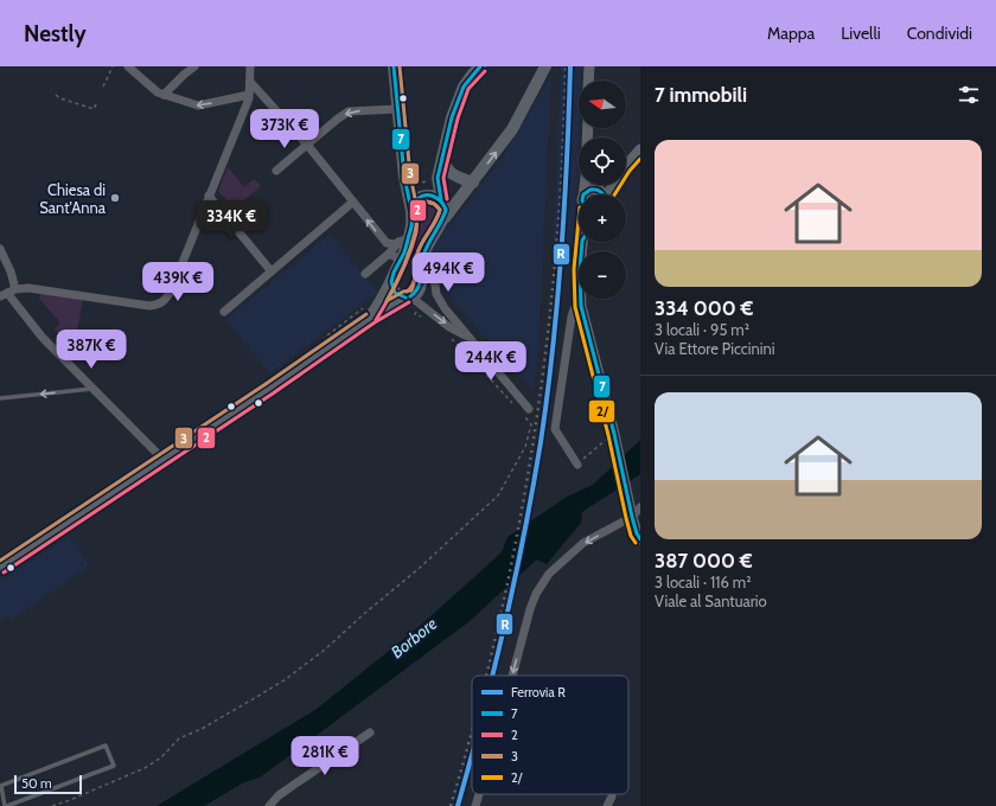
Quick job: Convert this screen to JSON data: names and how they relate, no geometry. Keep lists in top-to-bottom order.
{
  "water": ["Borbore"],
  "places": ["Chiesa di Sant'Anna"],
  "lines": [
    "rail line R",
    "transit line 7",
    "transit line 3",
    "transit line 2",
    "transit line 2/"
  ],
  "legend": [
    "Ferrovia R",
    "7",
    "2",
    "3",
    "2/"
  ],
  "scale_bar": "50 m",
  "north": "left",
  "page": {
    "header": "Nestly",
    "nav": ["Mappa", "Livelli", "Condividi"],
    "heading": "7 immobili",
    "map_buttons": ["+", "−"],
    "price": [
      "373K €",
      "334K €",
      "494K €",
      "439K €",
      "387K €",
      "244K €",
      "281K €"
    ],
    "list": [
      {
        "name": "334 000 €",
        "note": "3 locali · 95 m² · Via Ettore Piccinini"
      },
      {
        "name": "387 000 €",
        "note": "3 locali · 116 m² · Viale al Santuario"
      }
    ],
    "scale": "50 m"
  }
}
